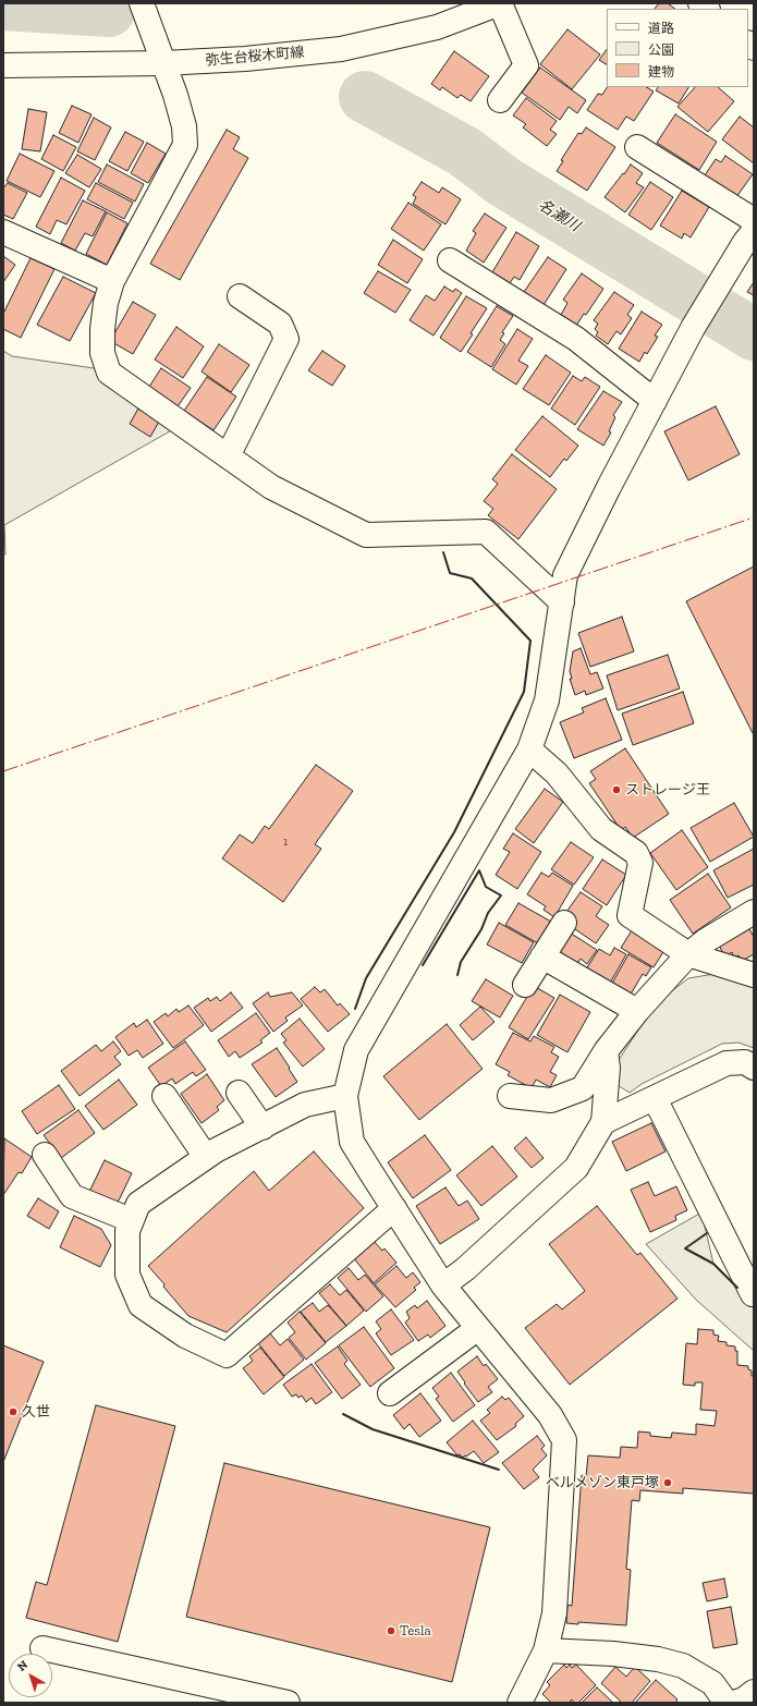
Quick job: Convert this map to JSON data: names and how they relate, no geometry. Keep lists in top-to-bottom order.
{
  "streets": {
    "street": ["弥生台桜木町線"]
  },
  "water": ["名瀬川"],
  "places": [
    "ストレージ王",
    "久世",
    "ベルメゾン東戸塚",
    "Tesla"
  ],
  "house_numbers": ["1"],
  "legend": ["道路", "公園", "建物"],
  "north": "top left"
}
